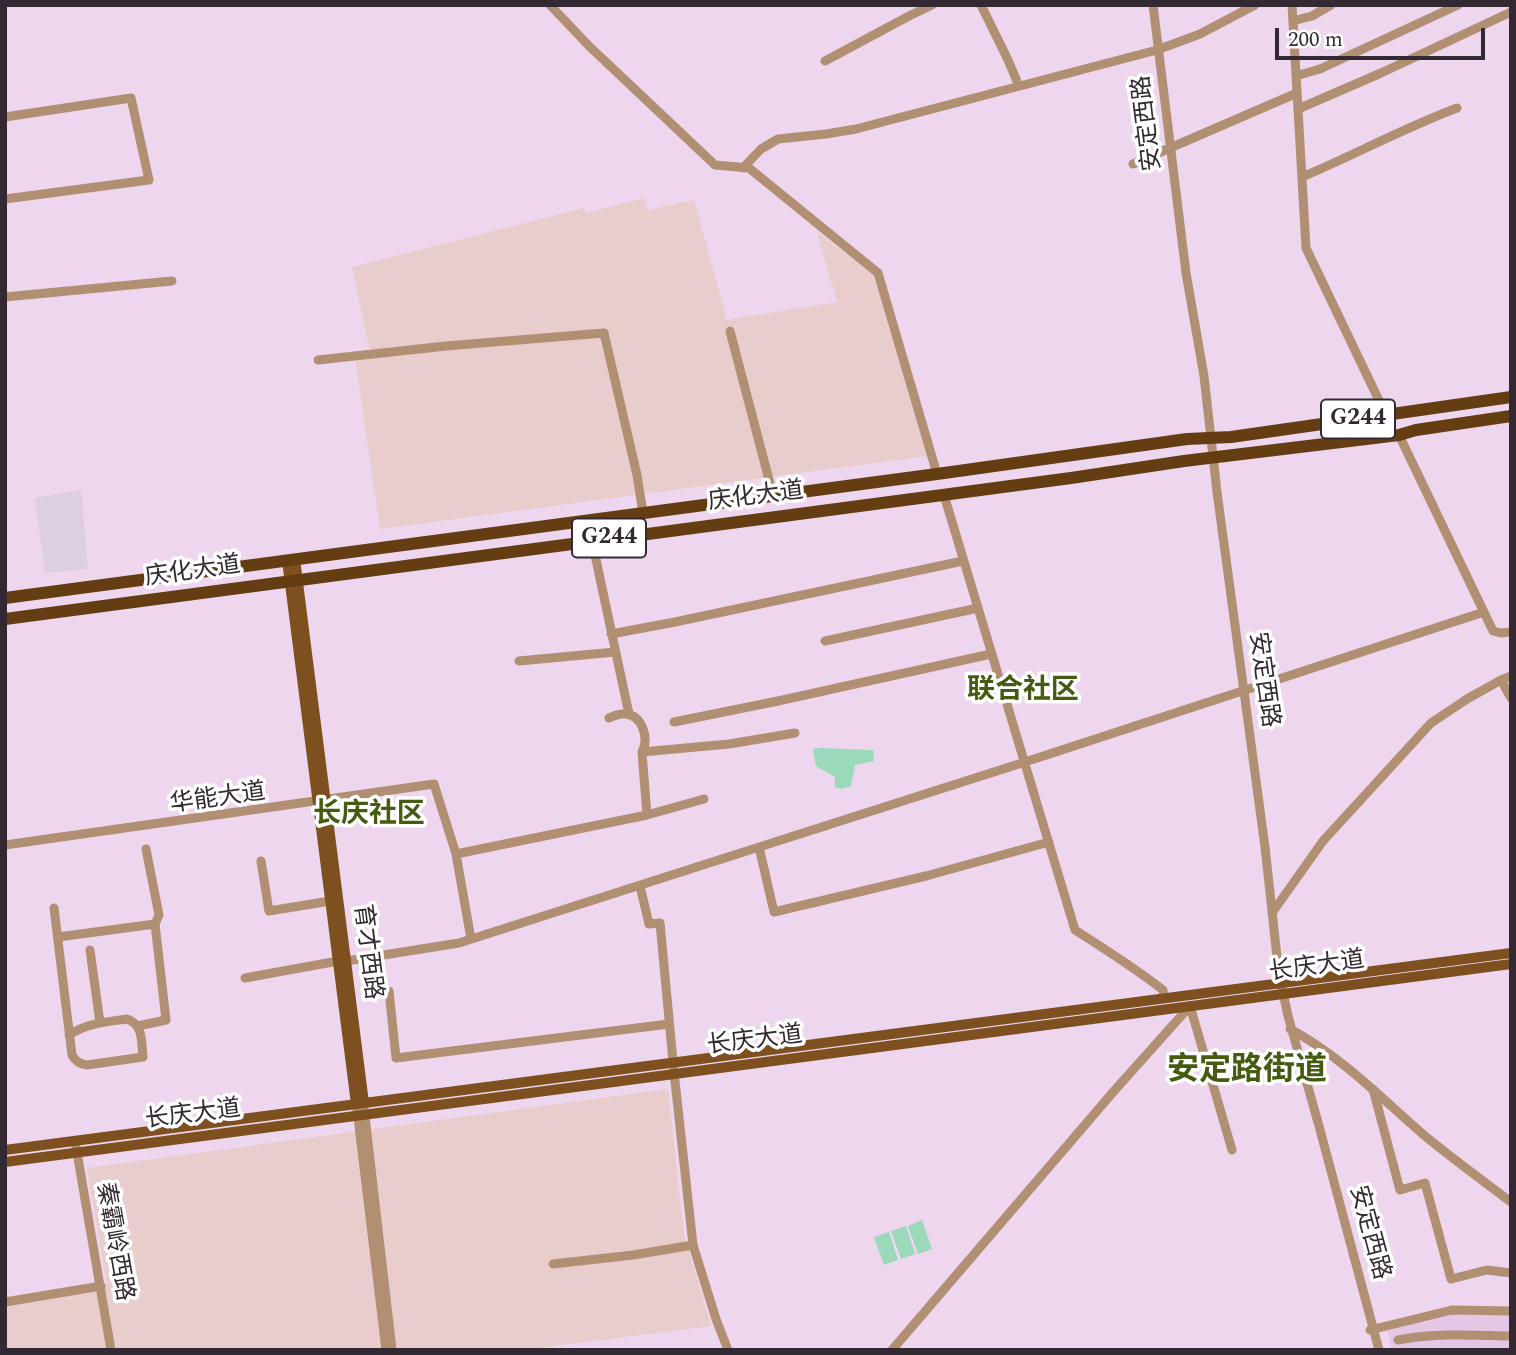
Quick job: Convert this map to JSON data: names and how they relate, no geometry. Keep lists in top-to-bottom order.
{
  "streets": {
    "highway": ["G244", "庆化大道"],
    "main road": ["育才西路", "长庆大道"],
    "street": ["安定西路", "华能大道", "秦霸岭西路"]
  },
  "crossings": [
    ["安定西路", "庆化大道"],
    ["安定西路", "长庆大道"],
    ["庆化大道", "育才西路"],
    ["华能大道", "育才西路"],
    ["育才西路", "长庆大道"],
    ["长庆大道", "秦霸岭西路"]
  ],
  "districts": ["联合社区", "长庆社区", "安定路街道"],
  "scale_bar": "200 m"
}
